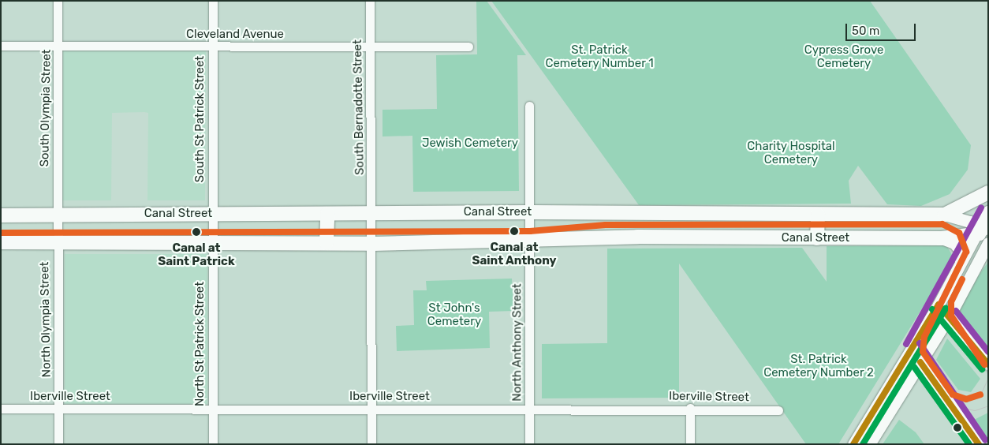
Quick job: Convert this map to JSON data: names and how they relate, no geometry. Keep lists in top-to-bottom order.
{
  "streets": {
    "main road": ["Canal Street"],
    "street": [
      "Cleveland Avenue",
      "South Bernadotte Street",
      "South Olympia Street",
      "South St Patrick Street",
      "North Olympia Street",
      "North Anthony Street",
      "North St Patrick Street",
      "Iberville Street"
    ]
  },
  "crossings": [
    ["Cleveland Avenue", "South Bernadotte Street"],
    ["Cleveland Avenue", "South Olympia Street"],
    ["Cleveland Avenue", "South St Patrick Street"],
    ["South Bernadotte Street", "Canal Street"],
    ["South Bernadotte Street", "Iberville Street"],
    ["South Olympia Street", "Canal Street"],
    ["South Olympia Street", "North Olympia Street"],
    ["South St Patrick Street", "Canal Street"],
    ["South St Patrick Street", "North St Patrick Street"],
    ["Canal Street", "North Olympia Street"],
    ["Canal Street", "North Anthony Street"],
    ["Canal Street", "North St Patrick Street"],
    ["North Olympia Street", "Iberville Street"],
    ["North Anthony Street", "Iberville Street"],
    ["North St Patrick Street", "Iberville Street"]
  ],
  "parks": [
    "St. Patrick Cemetery Number 1",
    "Cypress Grove Cemetery",
    "Jewish Cemetery",
    "Charity Hospital Cemetery",
    "St John's Cemetery",
    "St. Patrick Cemetery Number 2"
  ],
  "places": ["Canal at Saint Anthony", "Canal at Saint Patrick"],
  "scale_bar": "50 m"
}
